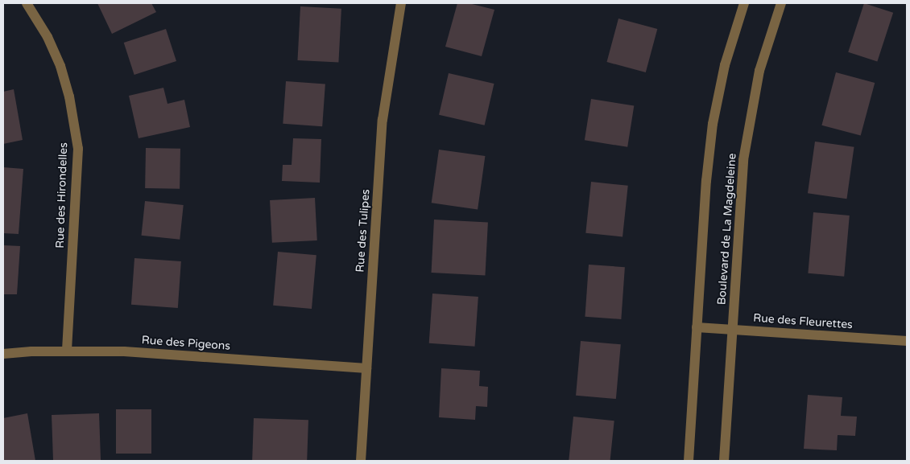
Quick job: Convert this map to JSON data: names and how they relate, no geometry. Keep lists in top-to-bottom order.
{
  "streets": {
    "street": [
      "Rue des Hirondelles",
      "Boulevard de La Magdeleine",
      "Rue des Tulipes",
      "Rue des Fleurettes",
      "Rue des Pigeons"
    ]
  },
  "crossings": [
    ["Rue des Hirondelles", "Rue des Pigeons"],
    ["Boulevard de La Magdeleine", "Rue des Fleurettes"],
    ["Rue des Tulipes", "Rue des Pigeons"]
  ]
}
